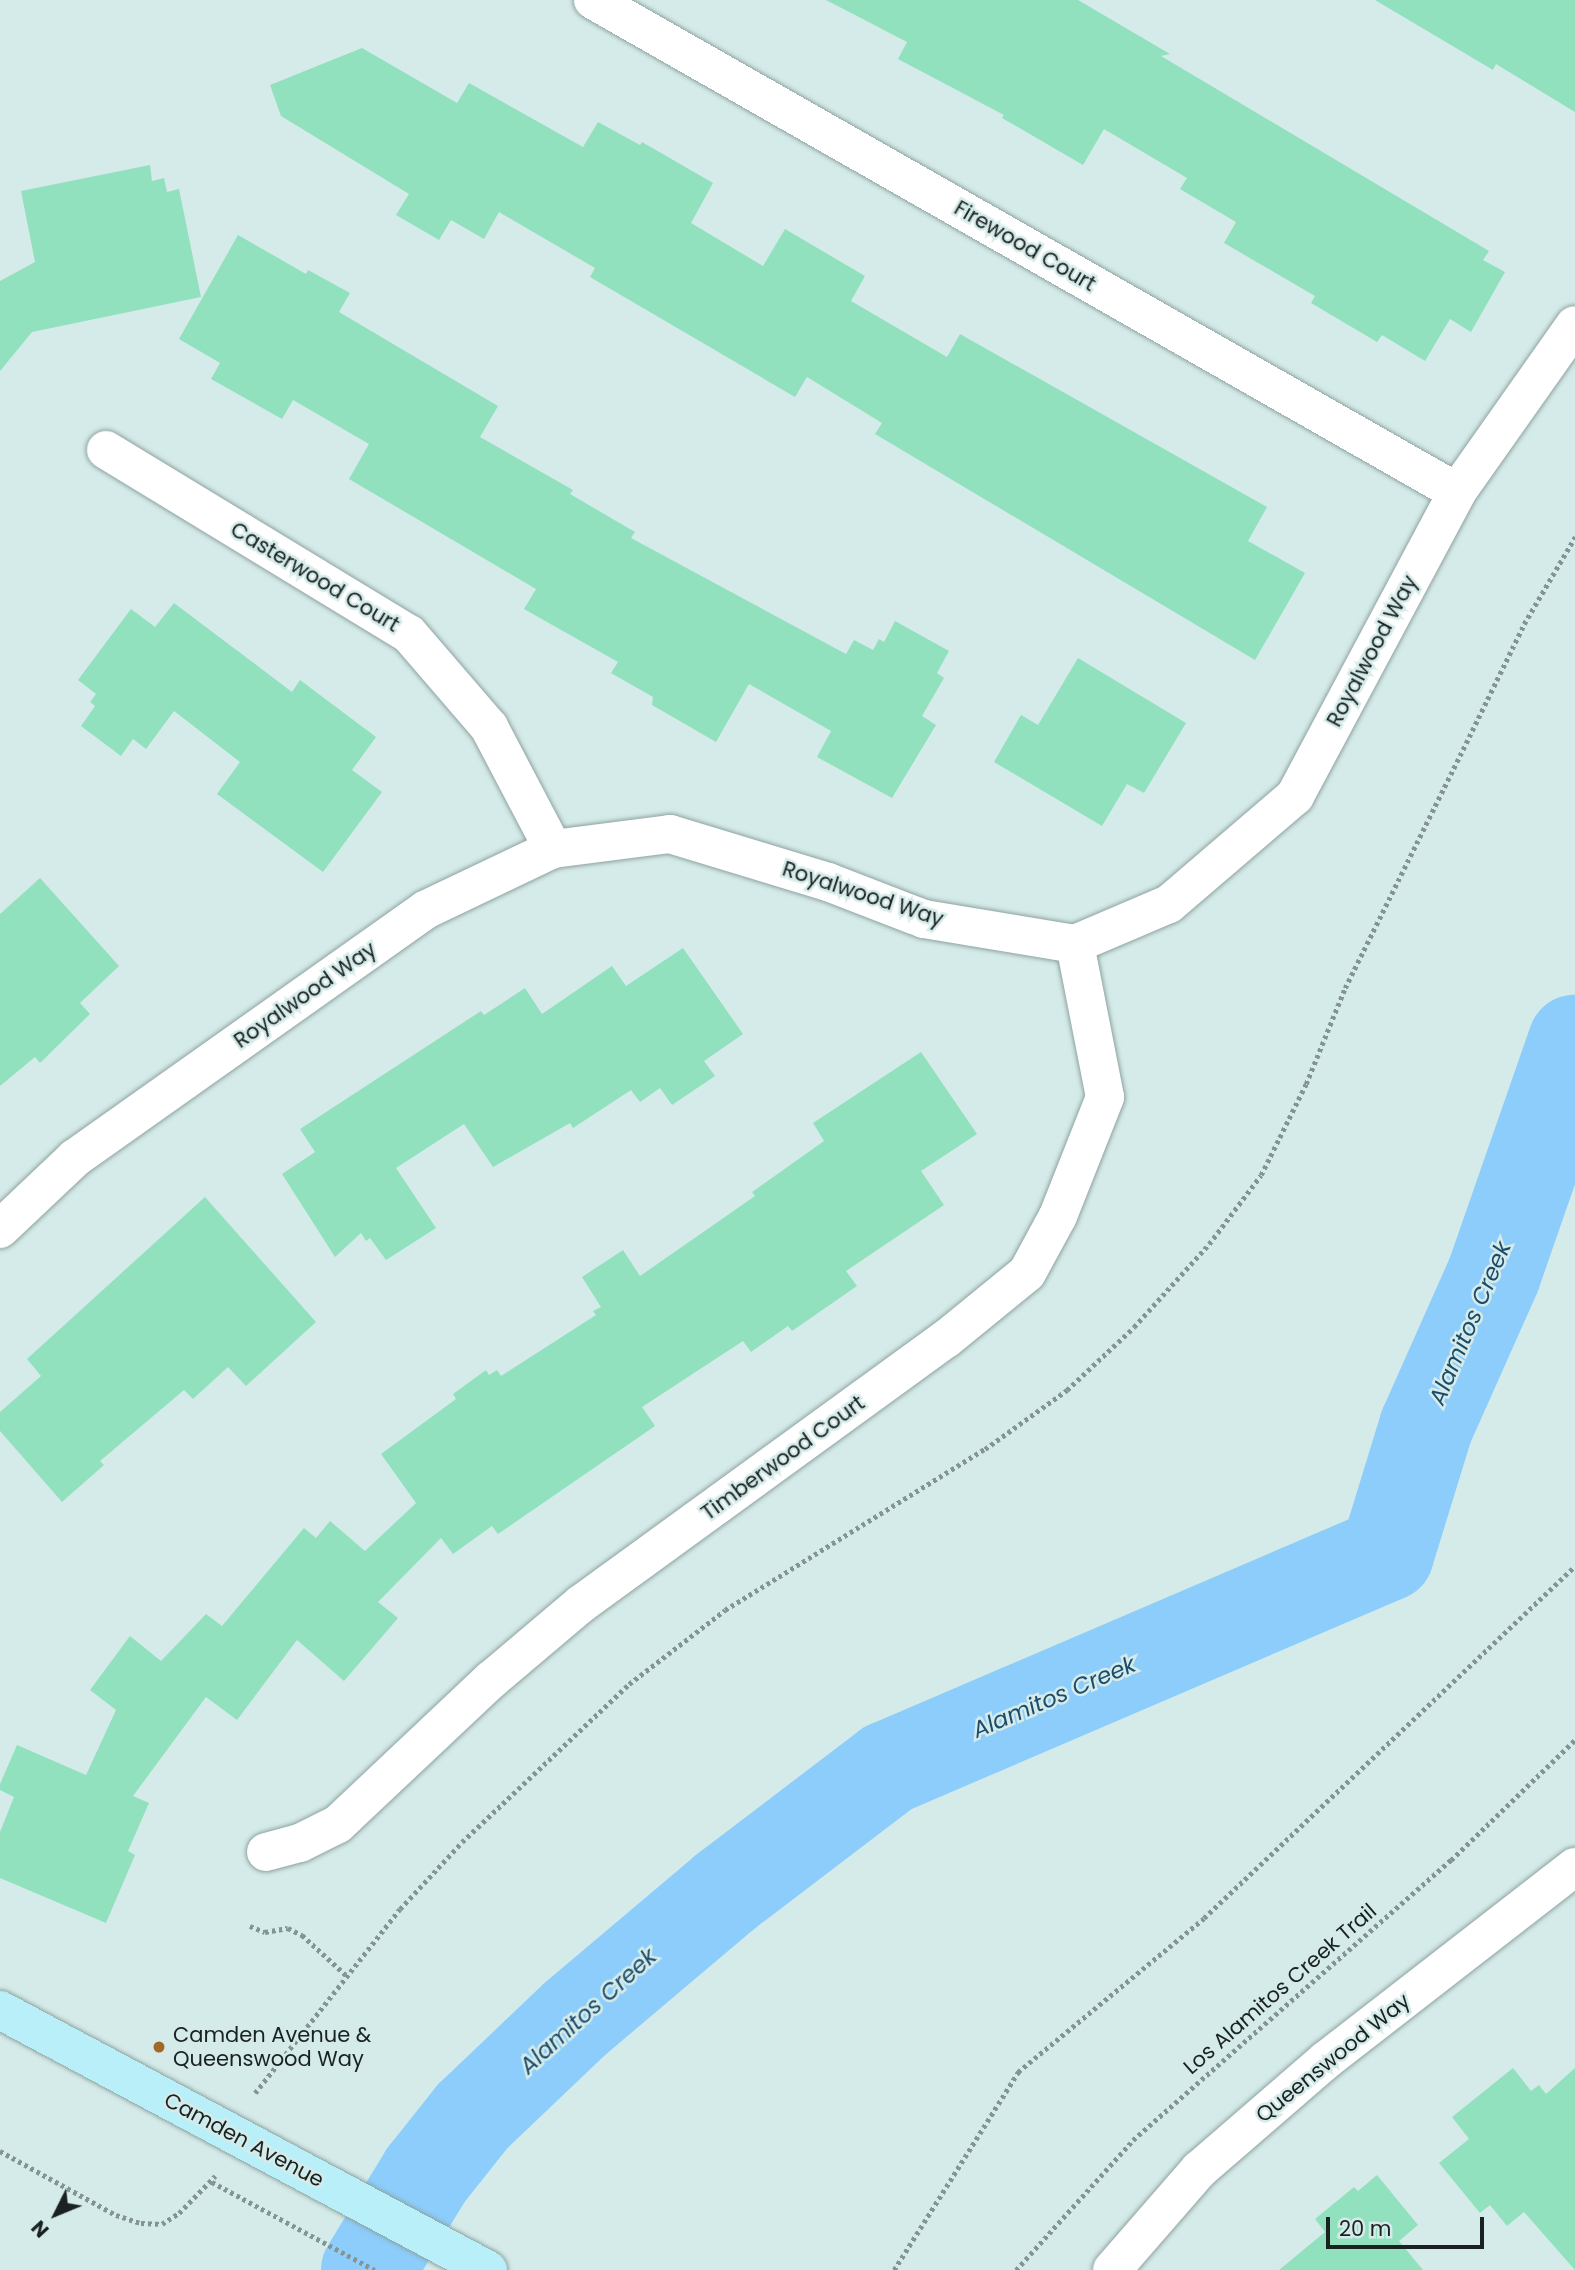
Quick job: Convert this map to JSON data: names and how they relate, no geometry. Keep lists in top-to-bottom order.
{
  "streets": {
    "street": [
      "Firewood Court",
      "Casterwood Court",
      "Royalwood Way",
      "Timberwood Court",
      "Queenswood Way",
      "Camden Avenue"
    ],
    "path": ["Los Alamitos Creek Trail"]
  },
  "crossings": [
    ["Firewood Court", "Royalwood Way"],
    ["Casterwood Court", "Royalwood Way"],
    ["Royalwood Way", "Timberwood Court"]
  ],
  "water": ["Alamitos Creek"],
  "places": ["Camden Avenue & Queenswood Way"],
  "scale_bar": "20 m",
  "north": "bottom left"
}
